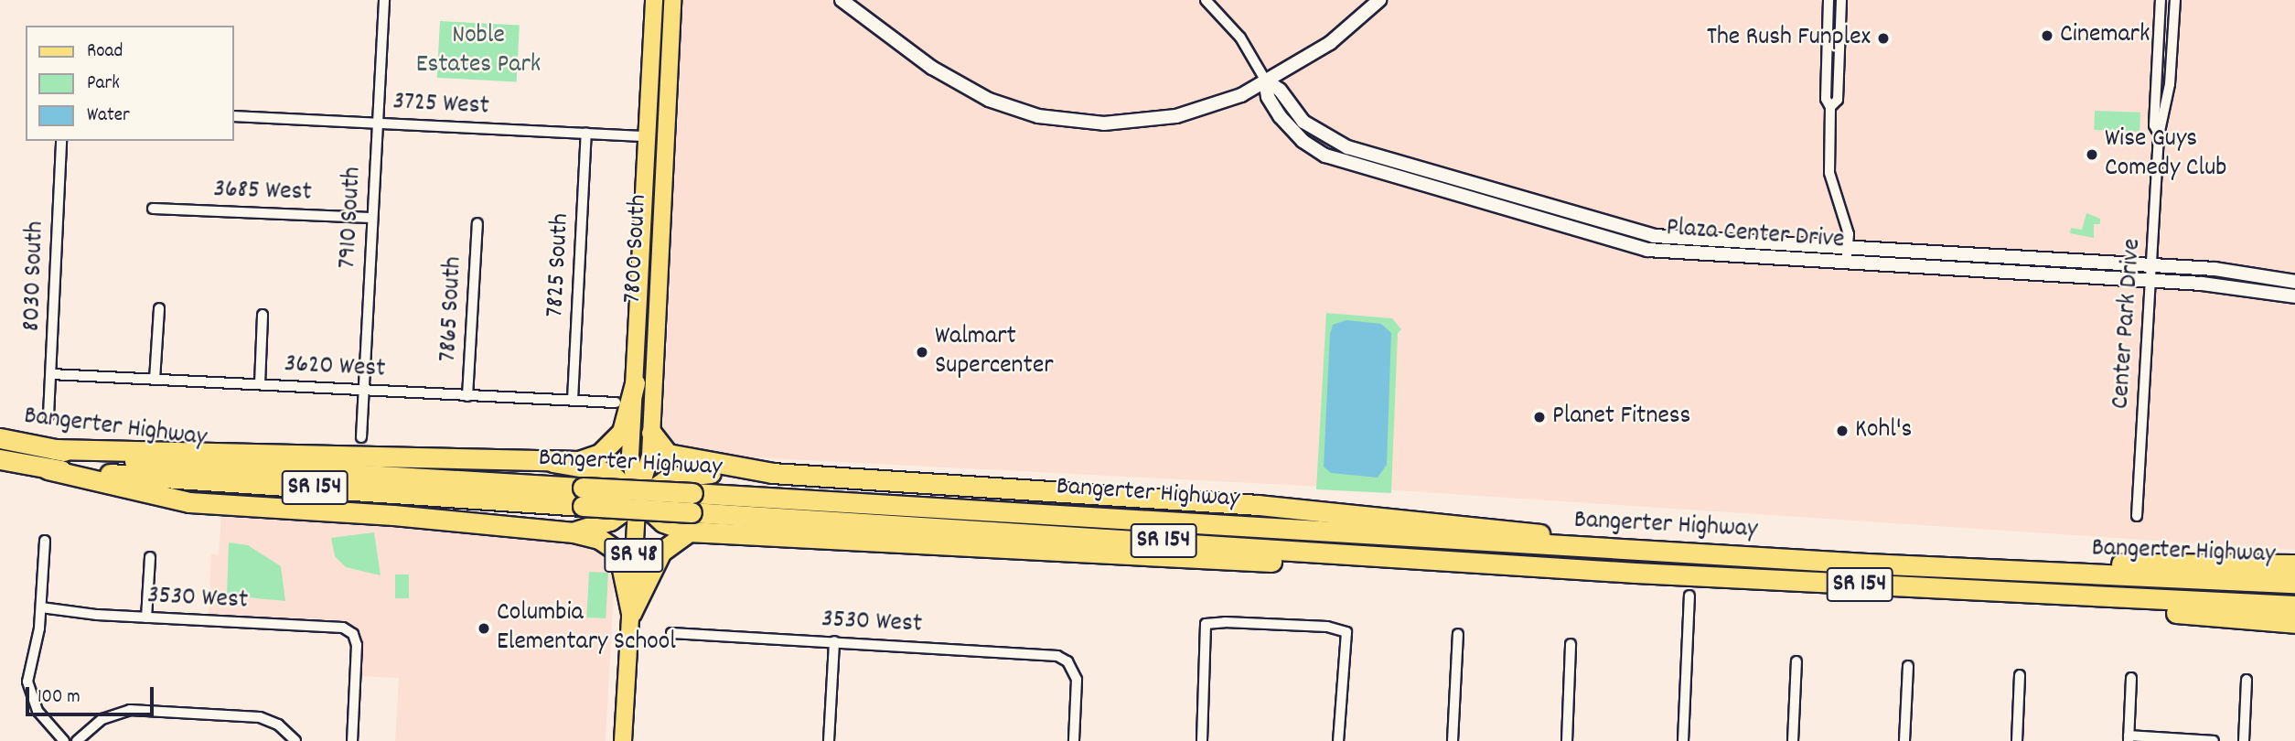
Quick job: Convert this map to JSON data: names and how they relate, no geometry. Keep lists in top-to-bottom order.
{
  "streets": {
    "highway": ["Bangerter Highway", "SR 154"],
    "main road": ["7800 South", "SR 48"],
    "street": [
      "3725 West",
      "3685 West",
      "7910 South",
      "Plaza Center Drive",
      "7825 South",
      "8030 South",
      "7865 South",
      "Center Park Drive",
      "3620 West",
      "3530 West"
    ]
  },
  "crossings": [
    ["3725 West", "7910 South"],
    ["3725 West", "7800 South"],
    ["3725 West", "7825 South"],
    ["3685 West", "7910 South"],
    ["7910 South", "3620 West"],
    ["Plaza Center Drive", "Center Park Drive"],
    ["7825 South", "3620 West"],
    ["8030 South", "3620 West"],
    ["7865 South", "3620 West"]
  ],
  "parks": ["Noble Estates Park"],
  "places": [
    "Cinemark",
    "The Rush Funplex",
    "Wise Guys Comedy Club",
    "Walmart Supercenter",
    "Planet Fitness",
    "Kohl's",
    "Columbia Elementary School"
  ],
  "legend": ["Road", "Park", "Water"],
  "scale_bar": "100 m"
}
